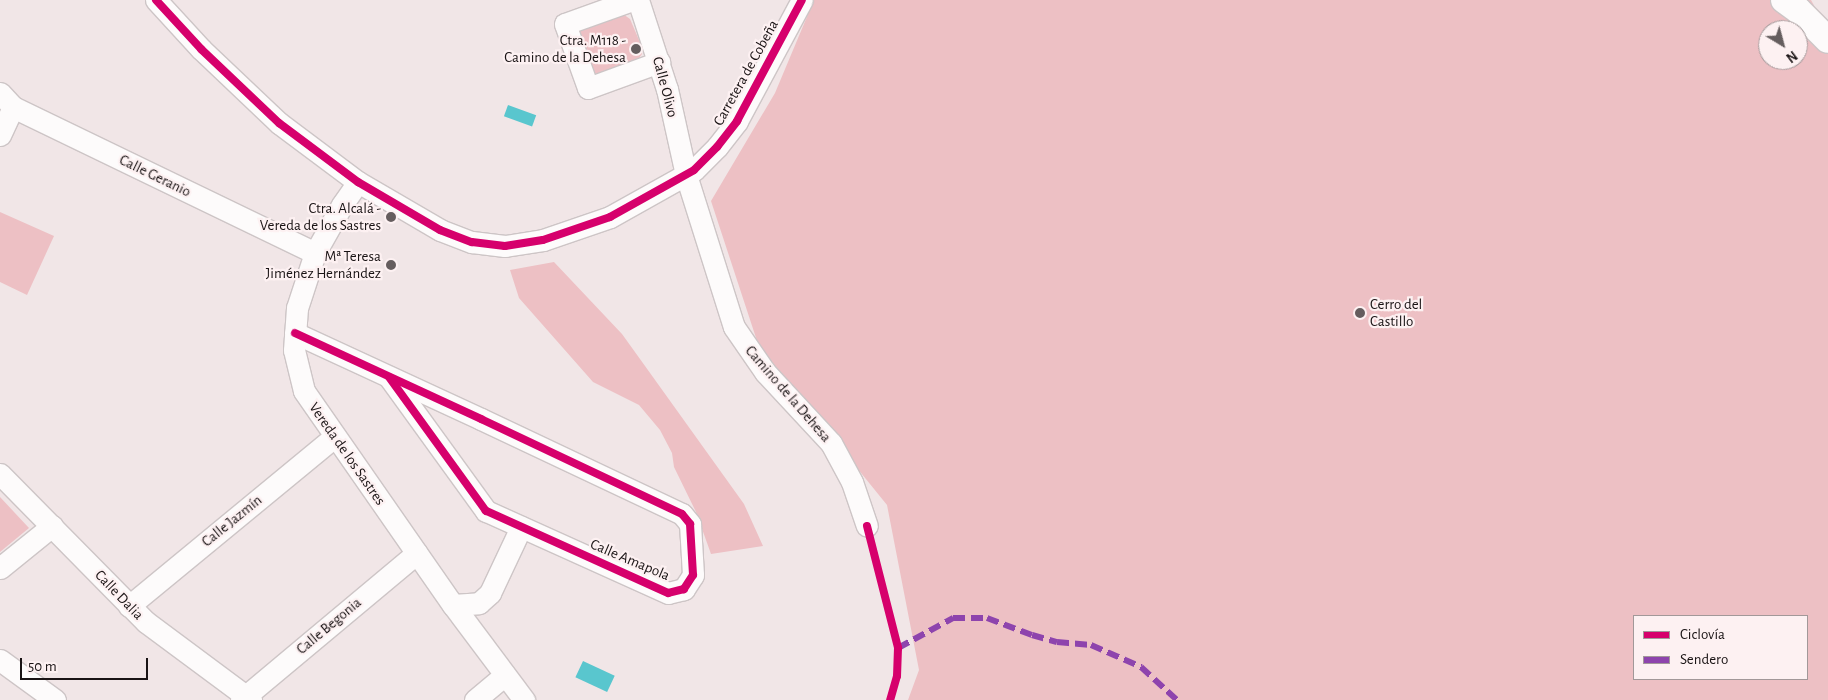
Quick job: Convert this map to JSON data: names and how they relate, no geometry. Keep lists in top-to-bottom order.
{
  "streets": {
    "street": [
      "Carretera de Cobeña",
      "Calle Olivo",
      "Calle Geranio",
      "Camino de la Dehesa",
      "Vereda de los Sastres",
      "Calle Jazmín",
      "Calle Amapola",
      "Calle Dalia",
      "Calle Begonia"
    ]
  },
  "crossings": [
    ["Carretera de Cobeña", "Calle Olivo"],
    ["Carretera de Cobeña", "Camino de la Dehesa"],
    ["Carretera de Cobeña", "Vereda de los Sastres"],
    ["Calle Olivo", "Camino de la Dehesa"],
    ["Calle Geranio", "Vereda de los Sastres"],
    ["Vereda de los Sastres", "Calle Jazmín"],
    ["Vereda de los Sastres", "Calle Amapola"],
    ["Vereda de los Sastres", "Calle Begonia"],
    ["Calle Jazmín", "Calle Dalia"],
    ["Calle Dalia", "Calle Begonia"]
  ],
  "places": [
    "Ctra. M118 - Camino de la Dehesa",
    "Ctra. Alcalá - Vereda de los Sastres",
    "Mª Teresa Jiménez Hernández",
    "Cerro del Castillo"
  ],
  "legend": ["Ciclovía", "Sendero"],
  "scale_bar": "50 m",
  "north": "bottom right"
}
